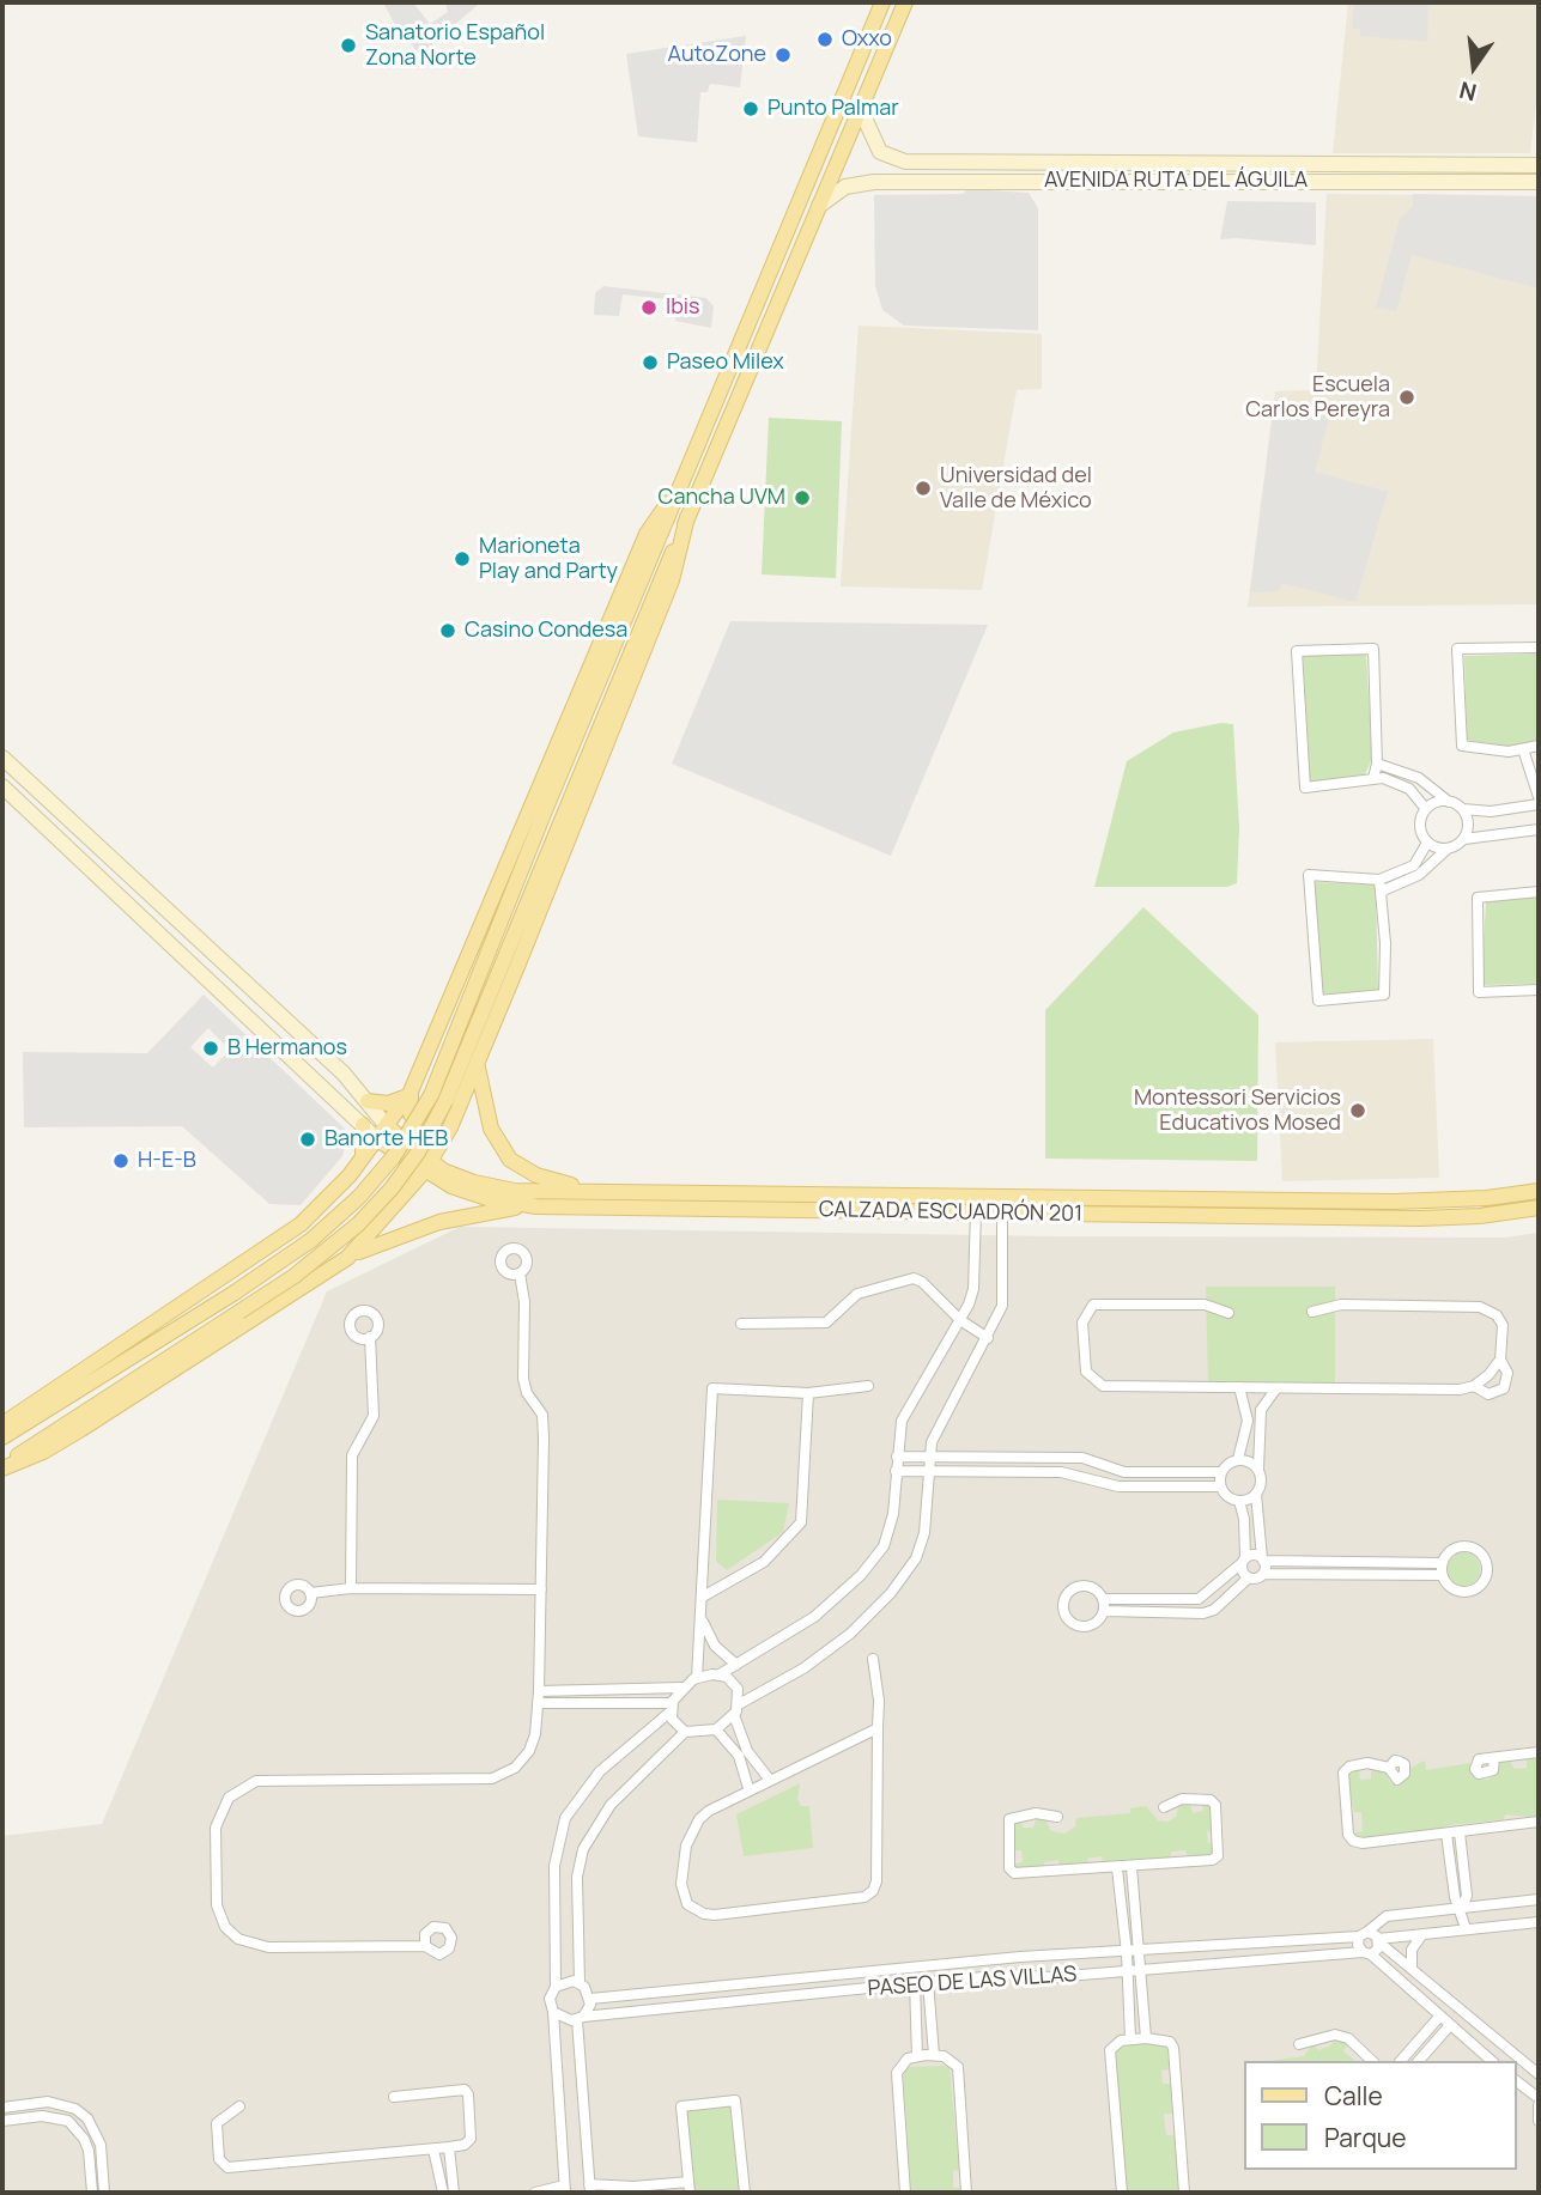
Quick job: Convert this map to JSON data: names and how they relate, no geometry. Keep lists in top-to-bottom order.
{
  "streets": {
    "main road": ["CALZADA ESCUADRÓN 201"],
    "street": ["AVENIDA RUTA DEL ÁGUILA", "PASEO DE LAS VILLAS"]
  },
  "places": [
    "Oxxo",
    "Sanatorio Español Zona Norte",
    "AutoZone",
    "Punto Palmar",
    "Ibis",
    "Paseo Milex",
    "Escuela Carlos Pereyra",
    "Universidad del Valle de México",
    "Cancha UVM",
    "Marioneta Play and Party",
    "Casino Condesa",
    "B Hermanos",
    "Montessori Servicios Educativos Mosed",
    "Banorte HEB",
    "H-E-B"
  ],
  "legend": ["Calle", "Parque"],
  "north": "bottom"
}
